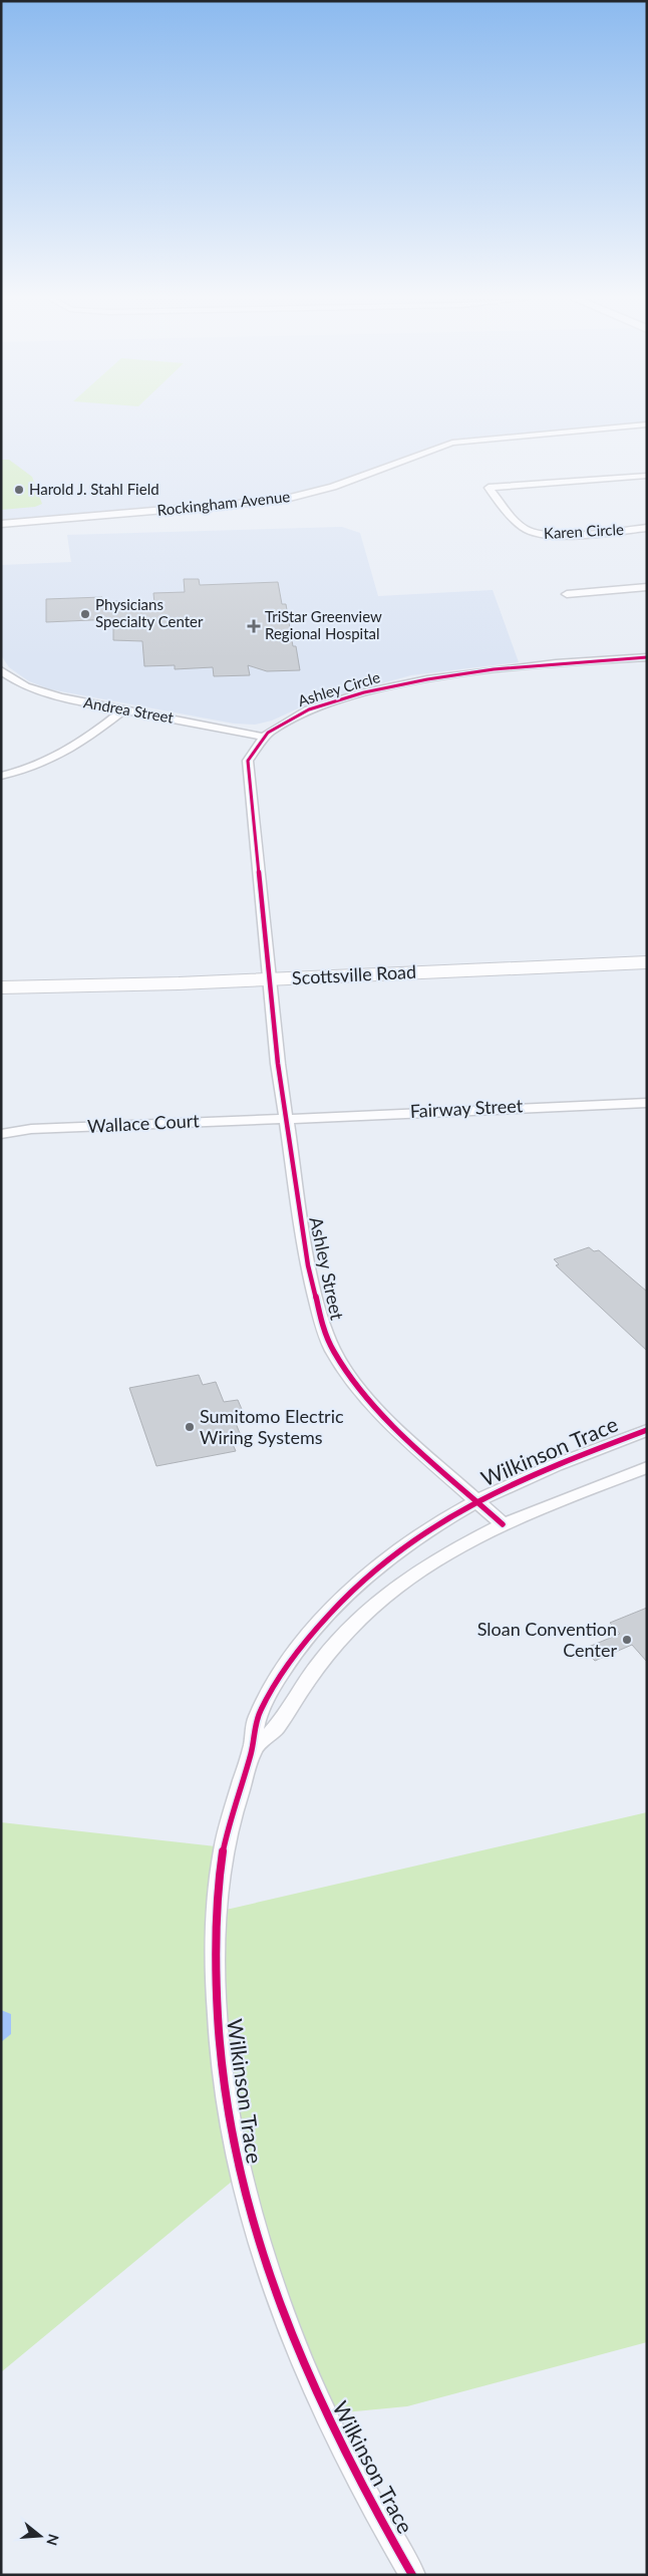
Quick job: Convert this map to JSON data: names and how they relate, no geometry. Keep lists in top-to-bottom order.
{
  "streets": {
    "main road": ["Scottsville Road"],
    "street": [
      "Rockingham Avenue",
      "Karen Circle",
      "Ashley Circle",
      "Andrea Street",
      "Fairway Street",
      "Wallace Court",
      "Ashley Street",
      "Wilkinson Trace"
    ]
  },
  "crossings": [
    ["Ashley Circle", "Andrea Street"],
    ["Ashley Circle", "Scottsville Road"],
    ["Ashley Circle", "Ashley Street"],
    ["Scottsville Road", "Ashley Street"],
    ["Fairway Street", "Wallace Court"],
    ["Fairway Street", "Ashley Street"],
    ["Wallace Court", "Ashley Street"],
    ["Ashley Street", "Wilkinson Trace"]
  ],
  "places": {
    "other": [
      "Harold J. Stahl Field",
      "Physicians Specialty Center",
      "Sumitomo Electric Wiring Systems",
      "Sloan Convention Center"
    ],
    "health": ["TriStar Greenview Regional Hospital"]
  },
  "north": "right"
}
